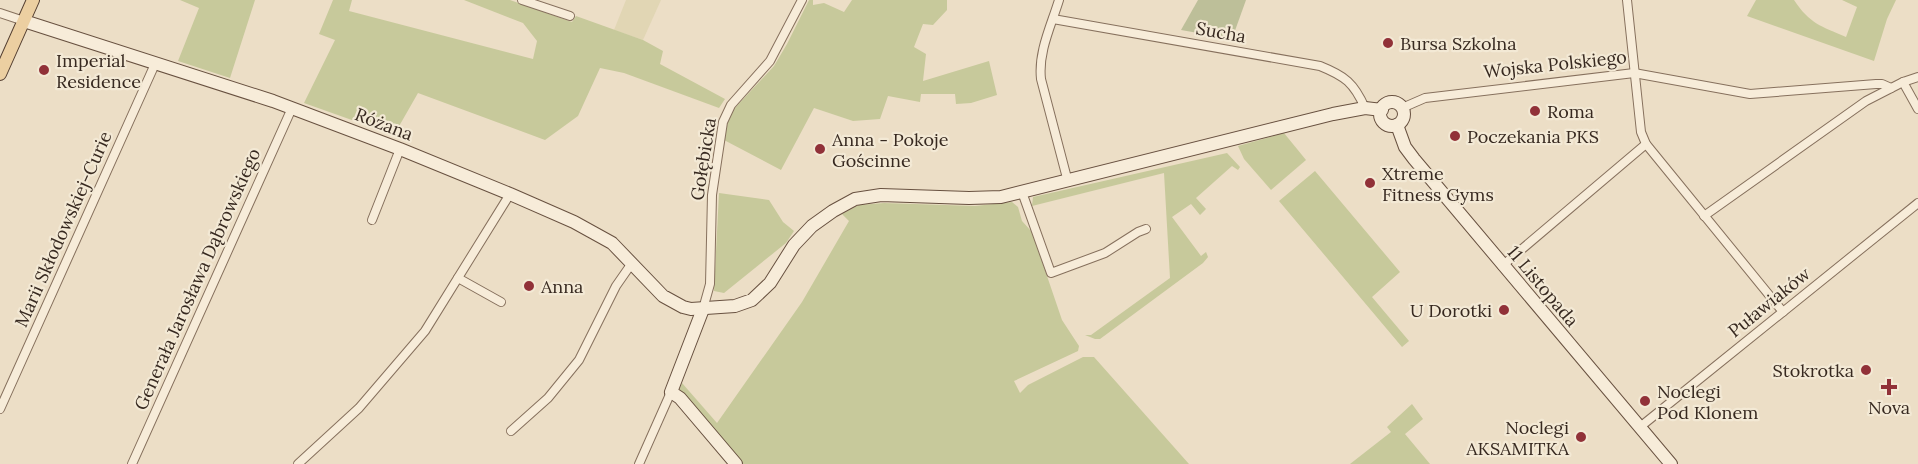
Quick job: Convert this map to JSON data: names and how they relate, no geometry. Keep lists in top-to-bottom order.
{
  "streets": {
    "street": [
      "Sucha",
      "Wojska Polskiego",
      "Różana",
      "Gołębicka",
      "Marii Skłodowskiej-Curie",
      "Generała Jarosława Dąbrowskiego",
      "11 Listopada",
      "Puławiaków"
    ]
  },
  "crossings": [
    ["Wojska Polskiego", "11 Listopada"],
    ["Różana", "Gołębicka"],
    ["Różana", "Marii Skłodowskiej-Curie"],
    ["Różana", "Generała Jarosława Dąbrowskiego"],
    ["11 Listopada", "Puławiaków"]
  ],
  "places": {
    "other": [
      "Bursa Szkolna",
      "Imperial Residence",
      "Roma",
      "Poczekania PKS",
      "Anna - Pokoje Gościnne",
      "Xtreme Fitness Gyms",
      "Anna",
      "U Dorotki",
      "Stokrotka",
      "Noclegi Pod Klonem",
      "Noclegi AKSAMITKA"
    ],
    "health": ["Nova"]
  }
}
